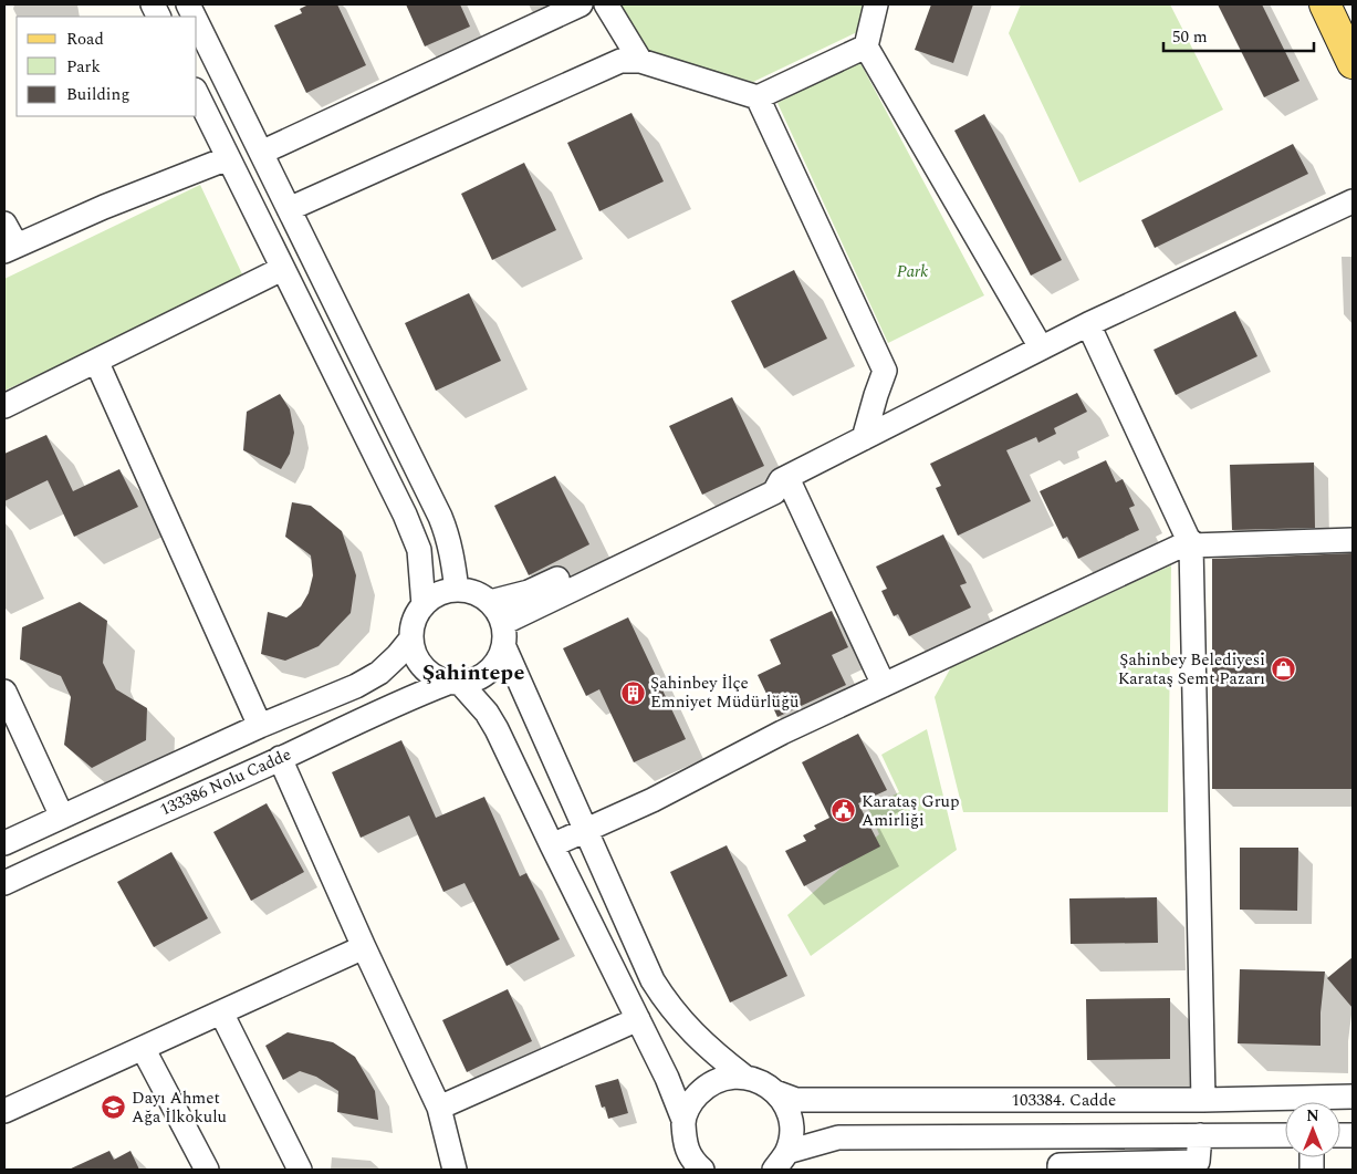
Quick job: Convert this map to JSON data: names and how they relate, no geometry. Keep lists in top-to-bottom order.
{
  "streets": {
    "street": ["133386 Nolu Cadde", "103384. Cadde"]
  },
  "crossings": [
    ["133386 Nolu Cadde", "103384. Cadde"]
  ],
  "districts": ["Şahintepe"],
  "parks": ["Park"],
  "places": {
    "shop": ["Şahinbey Belediyesi Karataş Semt Pazarı"],
    "building": ["Şahinbey İlçe Emniyet Müdürlüğü"],
    "public building": ["Karataş Grup Amirliği"],
    "school or university": ["Dayı Ahmet Ağa İlkokulu"]
  },
  "legend": ["Road", "Park", "Building"],
  "scale_bar": "50 m",
  "north": "top"
}
